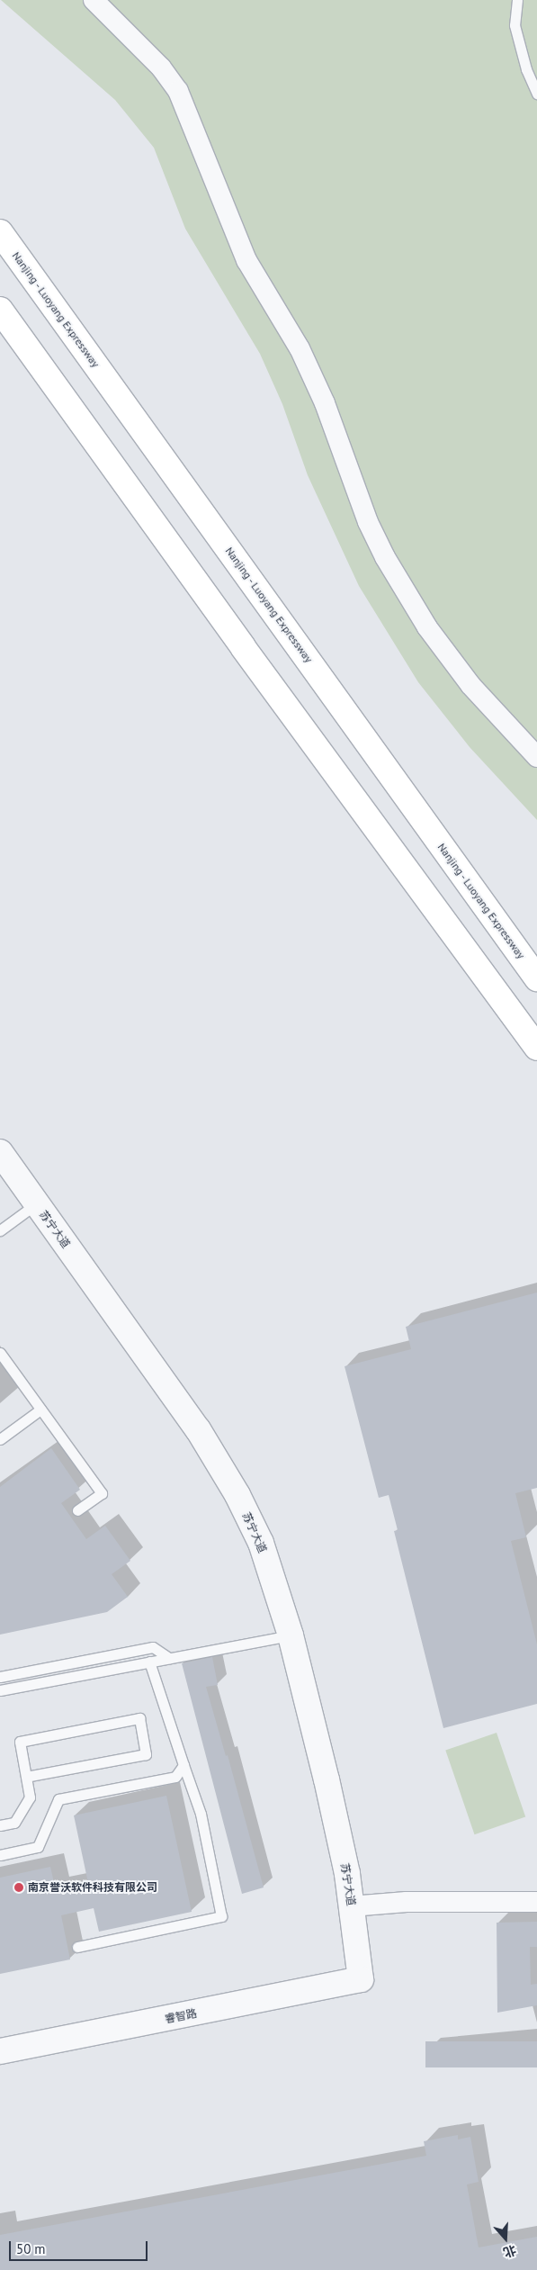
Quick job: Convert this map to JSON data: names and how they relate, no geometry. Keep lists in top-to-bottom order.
{
  "streets": {
    "highway": ["Nanjing - Luoyang Expressway"],
    "street": ["苏宁大道", "睿智路"]
  },
  "crossings": [
    ["苏宁大道", "睿智路"]
  ],
  "places": ["南京誉沃软件科技有限公司"],
  "scale_bar": "50 m",
  "north": "bottom"
}
